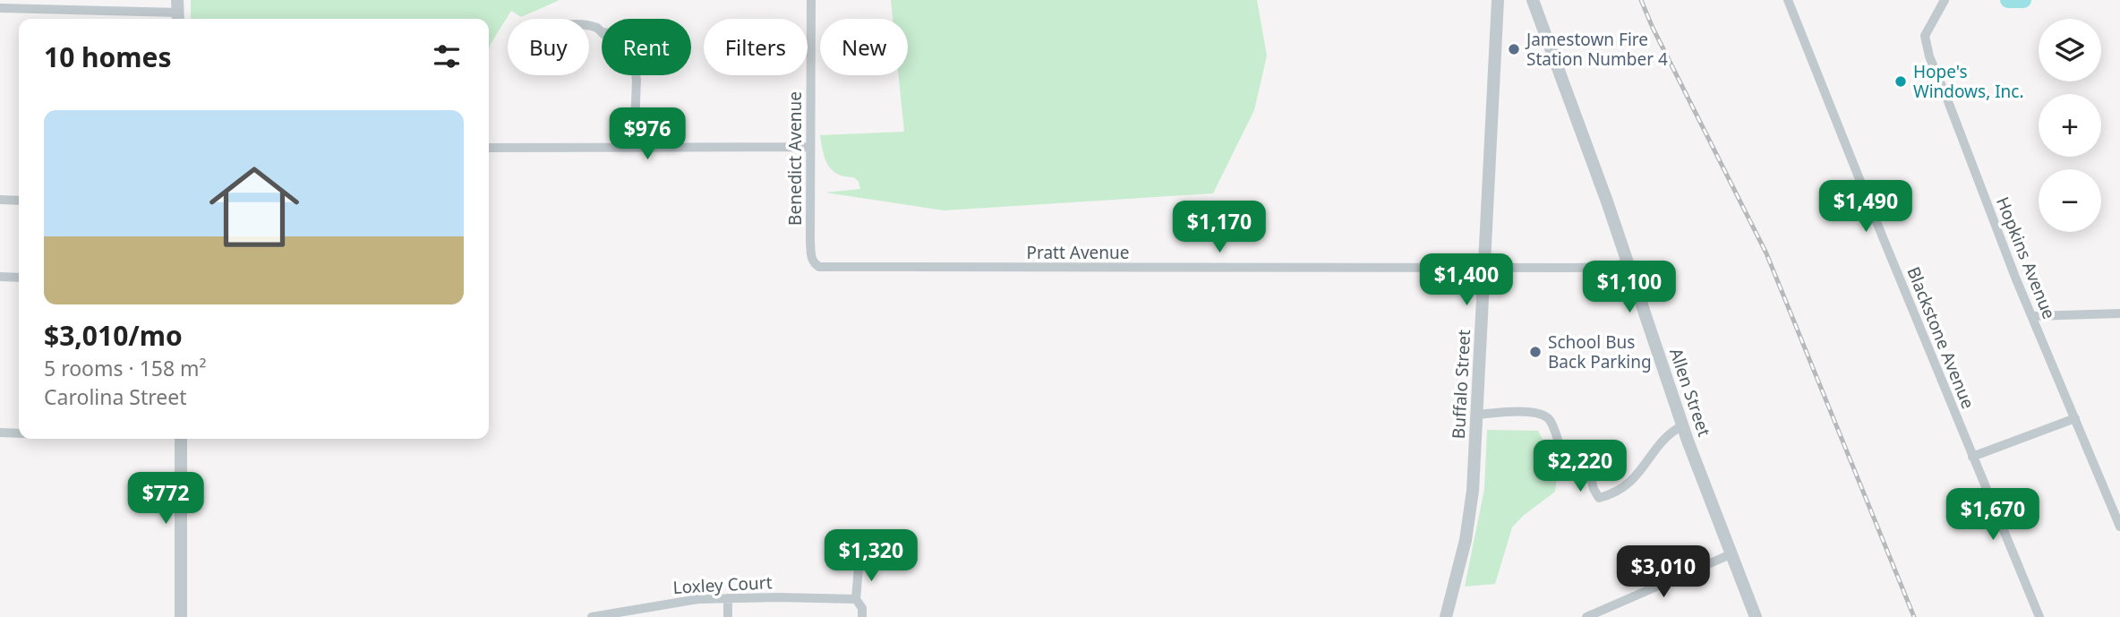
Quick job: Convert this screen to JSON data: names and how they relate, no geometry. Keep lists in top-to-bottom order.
{
  "streets": {
    "street": [
      "Benedict Avenue",
      "Pratt Avenue",
      "Hopkins Avenue",
      "Blackstone Avenue",
      "Buffalo Street",
      "Allen Street",
      "Loxley Court"
    ]
  },
  "crossings": [
    ["Benedict Avenue", "Pratt Avenue"],
    ["Pratt Avenue", "Buffalo Street"],
    ["Pratt Avenue", "Allen Street"]
  ],
  "places": ["Jamestown Fire Station Number 4", "Hope's Windows, Inc.", "School Bus Back Parking"],
  "page": {
    "map_buttons": ["+", "−"],
    "chip": [
      "Buy",
      "Rent",
      "Filters",
      "New"
    ],
    "heading": "10 homes",
    "list": [
      {
        "name": "$3,010/mo",
        "note": "5 rooms · 158 m² · Carolina Street"
      }
    ],
    "price": [
      "$976",
      "$1,490",
      "$1,170",
      "$1,400",
      "$1,100",
      "$2,220",
      "$772",
      "$1,670",
      "$1,320",
      "$3,010"
    ]
  }
}
